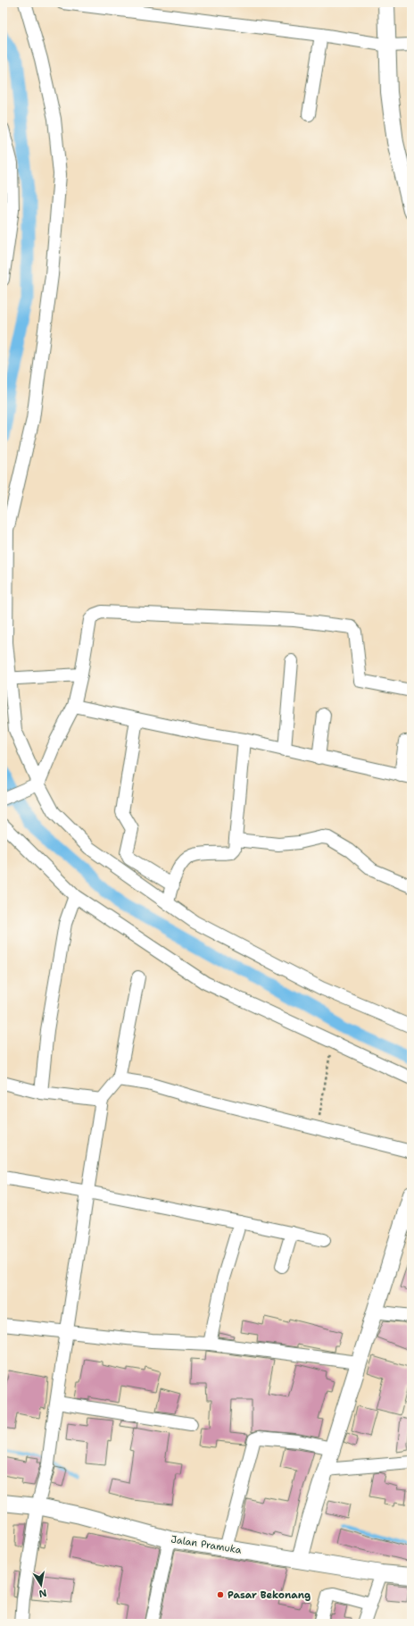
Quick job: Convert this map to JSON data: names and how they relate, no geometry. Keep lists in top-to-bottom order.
{
  "streets": {
    "main road": ["Jalan Pramuka"]
  },
  "places": ["Pasar Bekonang"],
  "north": "bottom"
}
